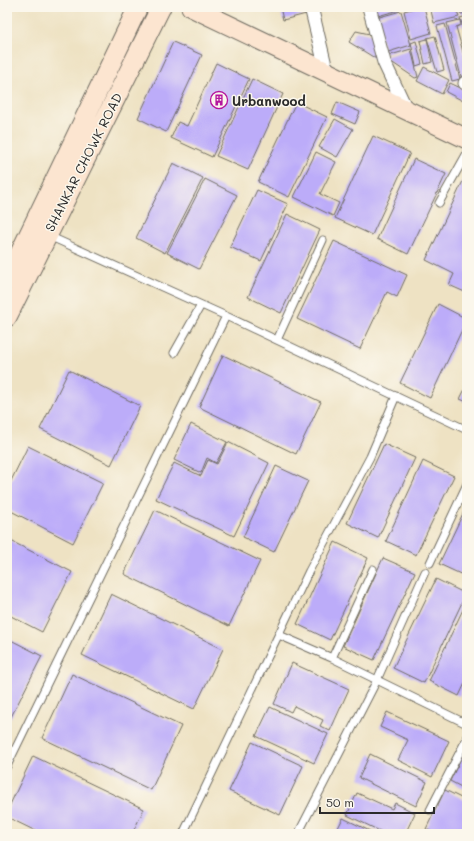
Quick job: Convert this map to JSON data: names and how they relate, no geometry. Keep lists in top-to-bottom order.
{
  "streets": {
    "main road": ["SHANKAR CHOWK ROAD"]
  },
  "places": {
    "building": ["Urbanwood"]
  },
  "scale_bar": "50 m"
}
